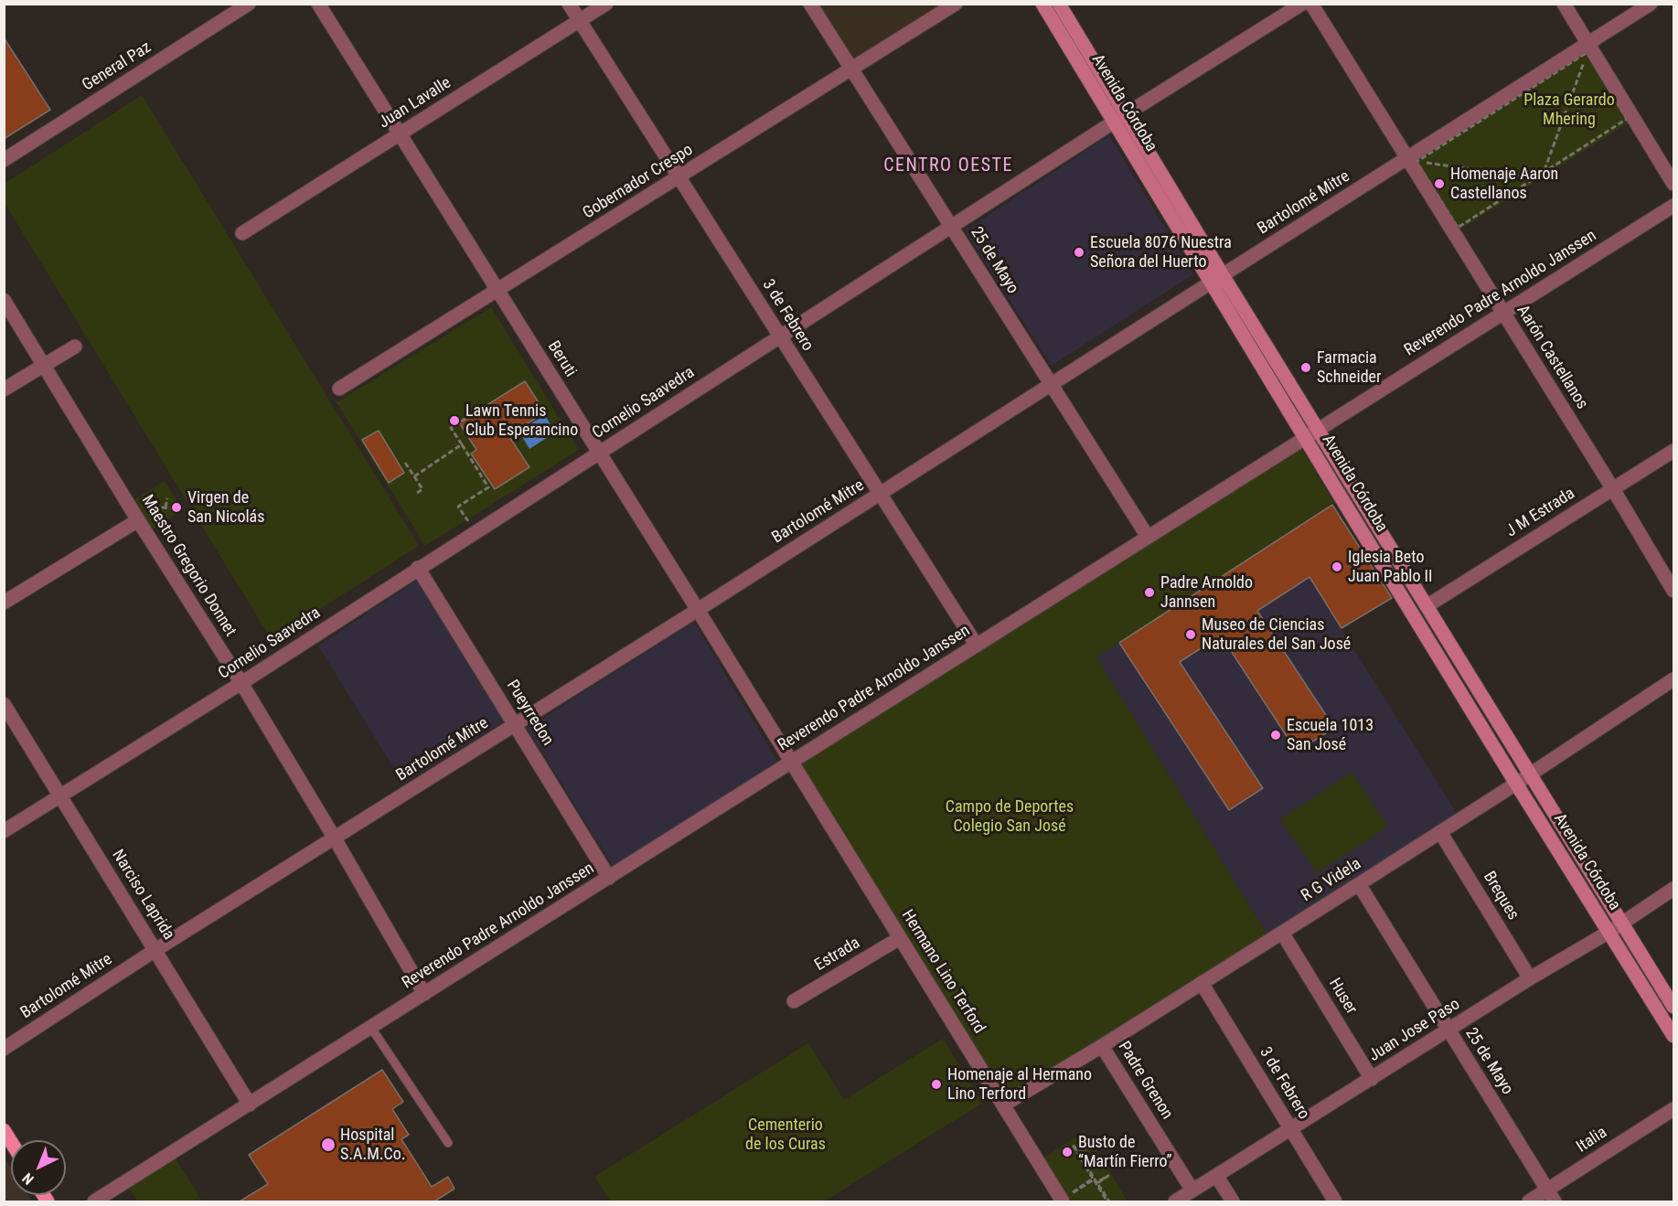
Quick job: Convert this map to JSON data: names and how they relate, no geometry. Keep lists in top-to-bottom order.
{
  "streets": {
    "main road": ["Avenida Córdoba"],
    "street": [
      "General Paz",
      "Juan Lavalle",
      "Gobernador Crespo",
      "Bartolomé Mitre",
      "25 de Mayo",
      "Reverendo Padre Arnoldo Janssen",
      "3 de Febrero",
      "Aarón Castellanos",
      "Beruti",
      "Cornelio Saavedra",
      "J M Estrada",
      "Maestro Gregorio Donnet",
      "Pueyrredon",
      "R G Videla",
      "Narciso Laprida",
      "Breques",
      "Estrada",
      "Hermano Lino Terford",
      "Huser",
      "Juan Jose Paso",
      "Padre Grenon",
      "Italia"
    ]
  },
  "crossings": [
    ["Juan Lavalle", "3 de Febrero"],
    ["Juan Lavalle", "Beruti"],
    ["Avenida Córdoba", "Bartolomé Mitre"],
    ["Avenida Córdoba", "Reverendo Padre Arnoldo Janssen"],
    ["Avenida Córdoba", "Cornelio Saavedra"],
    ["Avenida Córdoba", "J M Estrada"],
    ["Avenida Córdoba", "R G Videla"],
    ["Avenida Córdoba", "Juan Jose Paso"],
    ["Gobernador Crespo", "25 de Mayo"],
    ["Gobernador Crespo", "3 de Febrero"],
    ["Gobernador Crespo", "Beruti"],
    ["Bartolomé Mitre", "25 de Mayo"],
    ["Bartolomé Mitre", "3 de Febrero"],
    ["Bartolomé Mitre", "Aarón Castellanos"],
    ["Bartolomé Mitre", "Beruti"],
    ["Bartolomé Mitre", "Maestro Gregorio Donnet"],
    ["Bartolomé Mitre", "Pueyrredon"],
    ["Bartolomé Mitre", "Narciso Laprida"],
    ["25 de Mayo", "Reverendo Padre Arnoldo Janssen"],
    ["25 de Mayo", "Cornelio Saavedra"],
    ["25 de Mayo", "R G Videla"],
    ["25 de Mayo", "Juan Jose Paso"],
    ["25 de Mayo", "Italia"],
    ["Reverendo Padre Arnoldo Janssen", "3 de Febrero"],
    ["Reverendo Padre Arnoldo Janssen", "Aarón Castellanos"],
    ["Reverendo Padre Arnoldo Janssen", "Beruti"],
    ["Reverendo Padre Arnoldo Janssen", "Maestro Gregorio Donnet"],
    ["Reverendo Padre Arnoldo Janssen", "Pueyrredon"],
    ["Reverendo Padre Arnoldo Janssen", "Narciso Laprida"],
    ["Reverendo Padre Arnoldo Janssen", "Hermano Lino Terford"],
    ["3 de Febrero", "Cornelio Saavedra"],
    ["3 de Febrero", "R G Videla"],
    ["3 de Febrero", "Juan Jose Paso"],
    ["Aarón Castellanos", "J M Estrada"],
    ["Beruti", "Cornelio Saavedra"],
    ["Beruti", "Hermano Lino Terford"],
    ["Cornelio Saavedra", "Maestro Gregorio Donnet"],
    ["Cornelio Saavedra", "Pueyrredon"],
    ["Cornelio Saavedra", "Narciso Laprida"],
    ["R G Videla", "Breques"],
    ["R G Videla", "Hermano Lino Terford"],
    ["R G Videla", "Huser"],
    ["R G Videla", "Padre Grenon"],
    ["Breques", "Juan Jose Paso"],
    ["Estrada", "Hermano Lino Terford"],
    ["Huser", "Juan Jose Paso"],
    ["Juan Jose Paso", "Padre Grenon"]
  ],
  "districts": ["CENTRO OESTE"],
  "parks": ["Plaza Gerardo Mhering", "Campo de Deportes Colegio San José", "Cementerio de los Curas"],
  "places": [
    "Homenaje Aaron Castellanos",
    "Escuela 8076 Nuestra Señora del Huerto",
    "Farmacia Schneider",
    "Lawn Tennis Club Esperancino",
    "Virgen de San Nicolás",
    "Iglesia Beto Juan Pablo II",
    "Padre Arnoldo Jannsen",
    "Museo de Ciencias Naturales del San José",
    "Escuela 1013 San José",
    "Homenaje al Hermano Lino Terford",
    "Hospital S.A.M.Co.",
    "Busto de “Martín Fierro”"
  ],
  "north": "bottom left"
}
